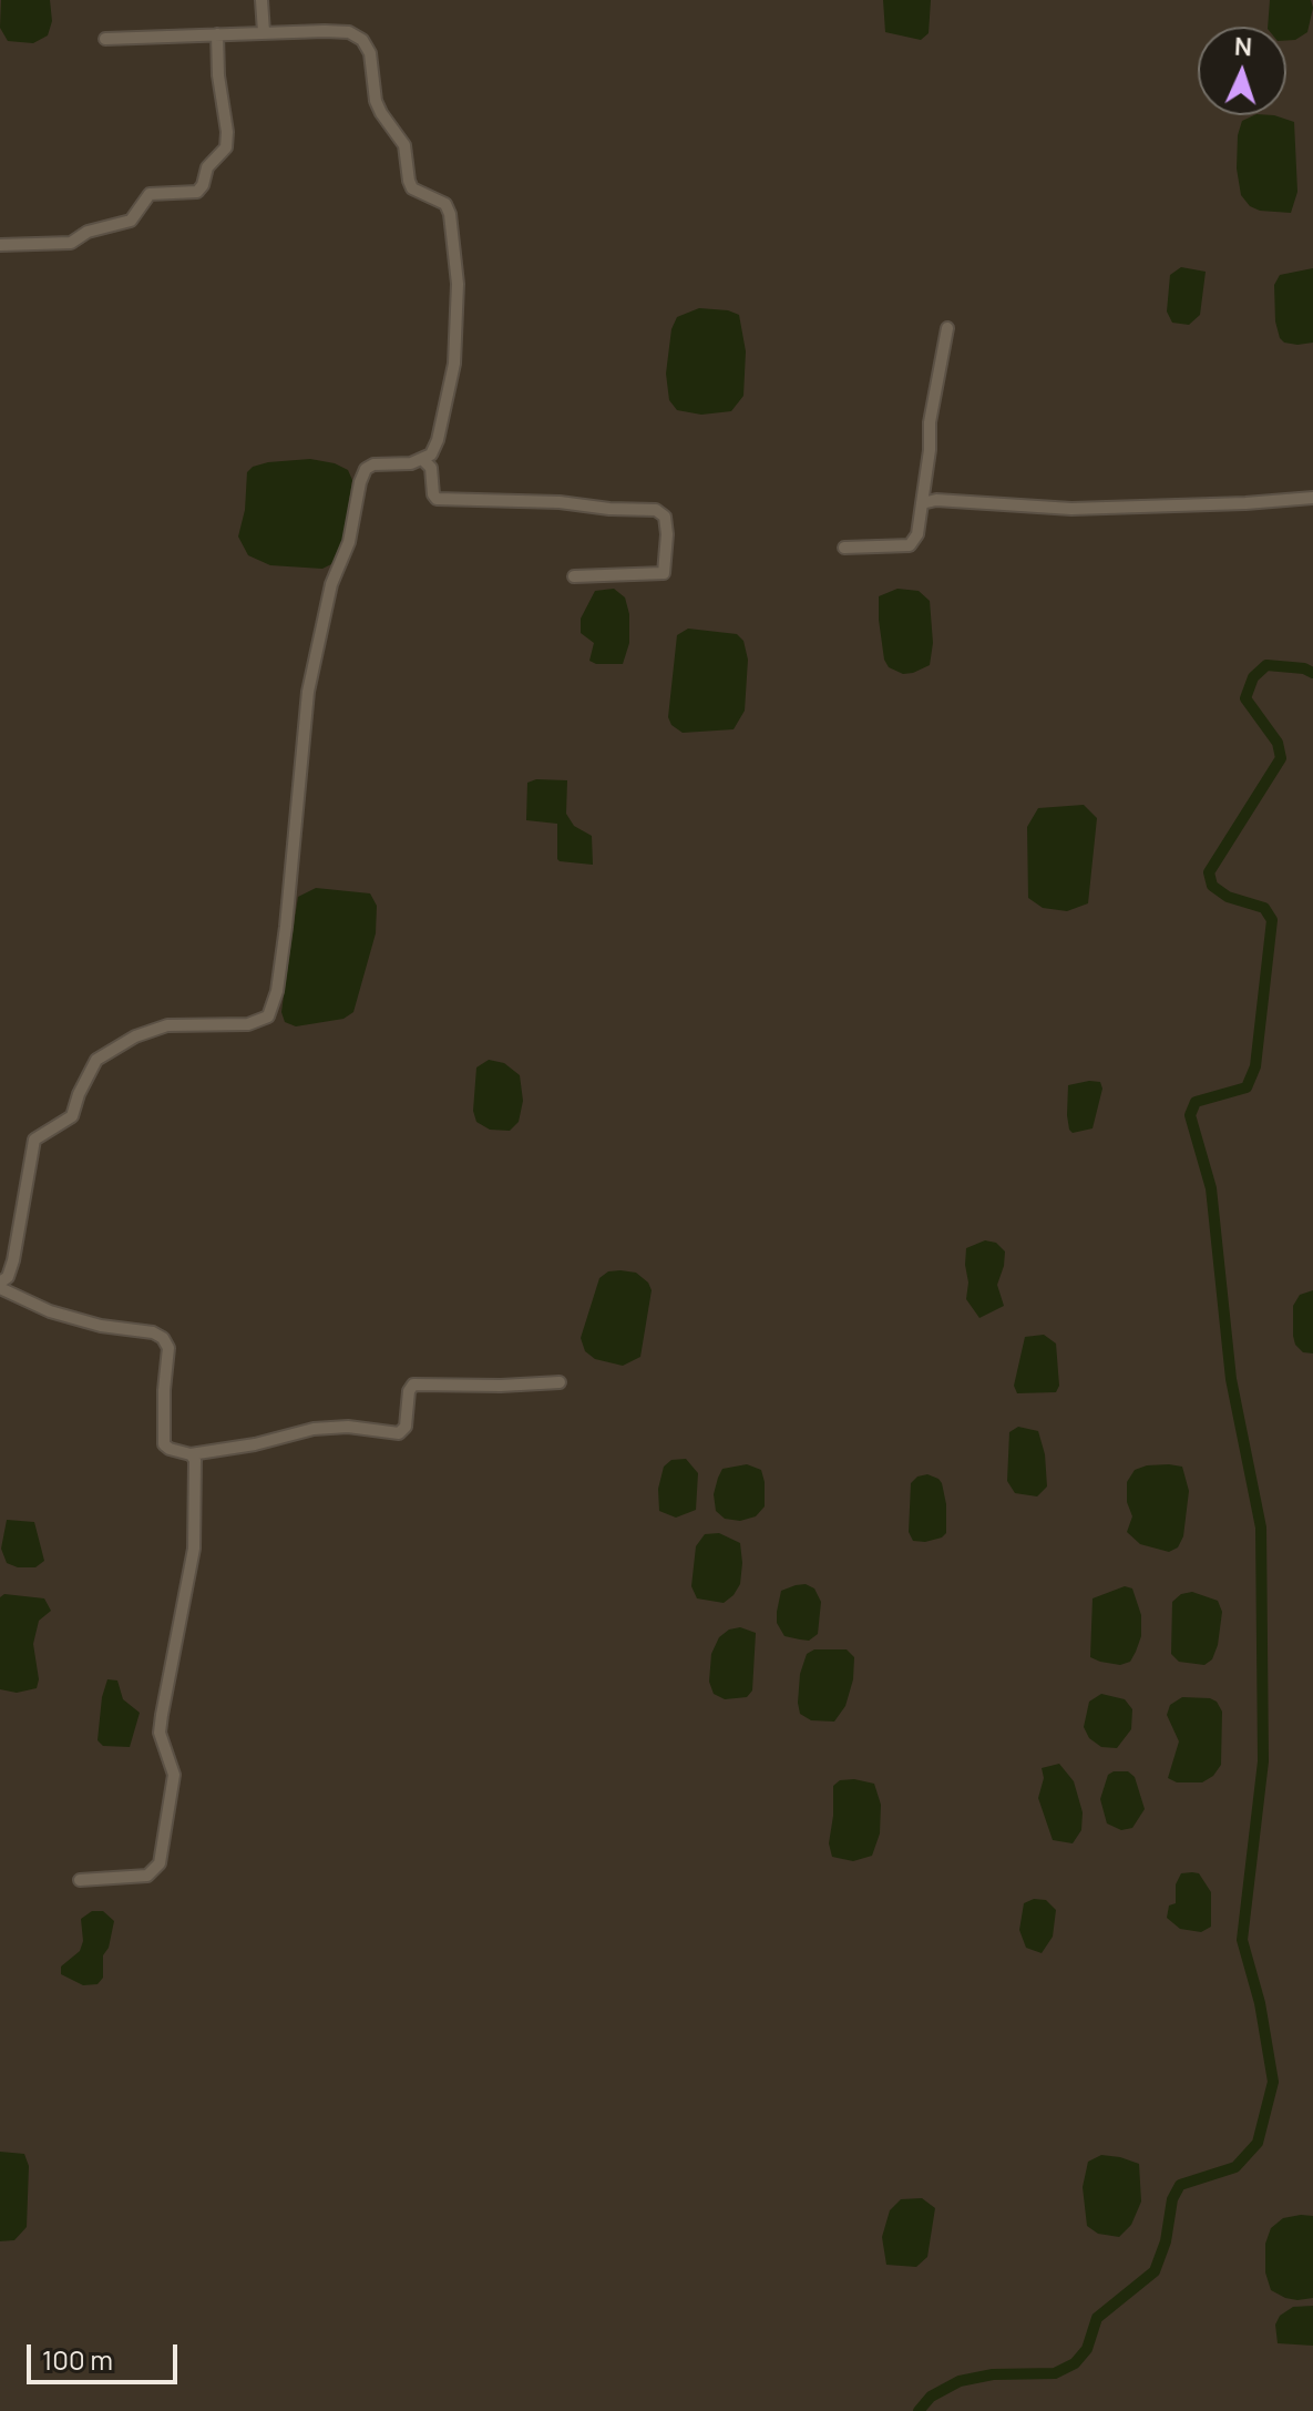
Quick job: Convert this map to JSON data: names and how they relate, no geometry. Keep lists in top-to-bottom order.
{
  "scale_bar": "100 m",
  "north": "top"
}
